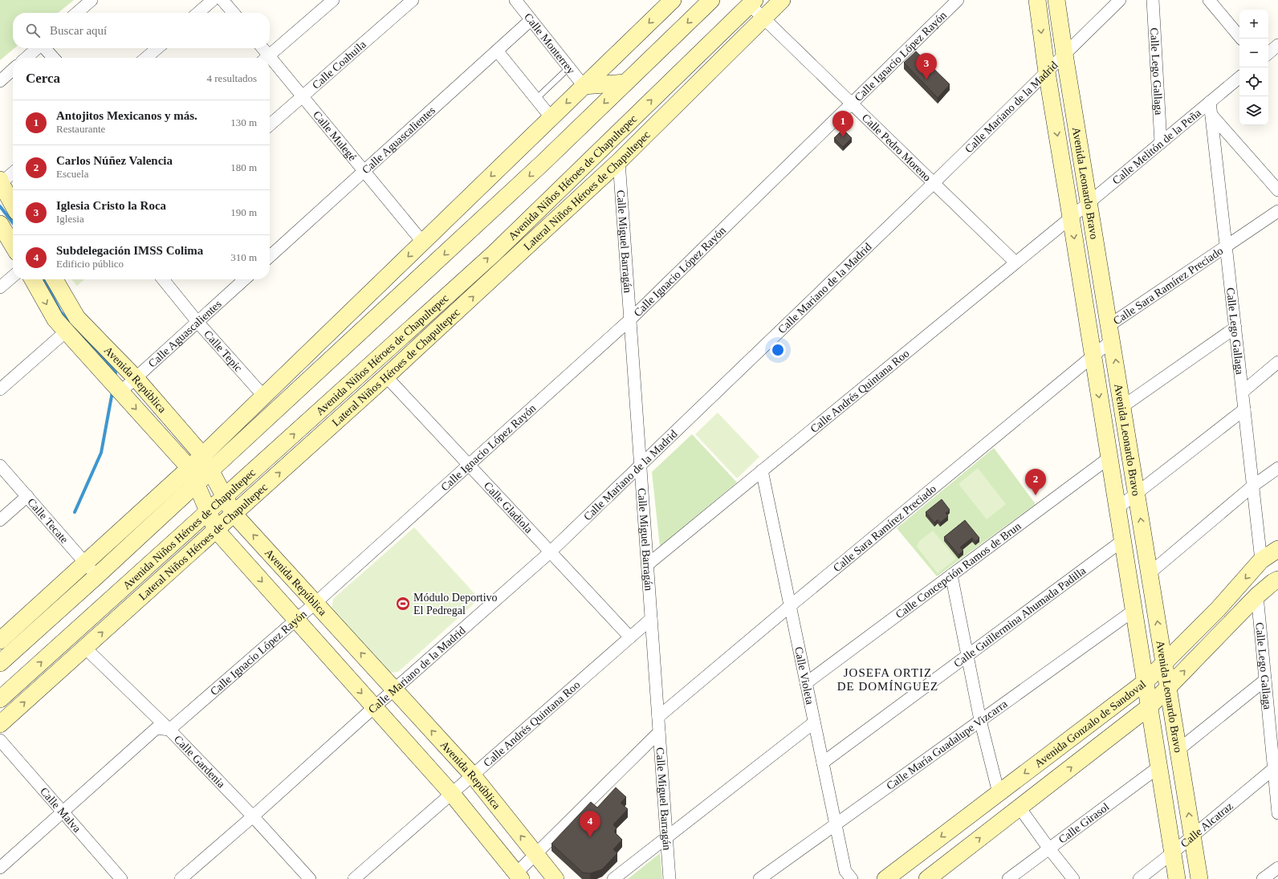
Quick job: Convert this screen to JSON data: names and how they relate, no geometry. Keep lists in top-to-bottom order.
{
  "streets": {
    "street": [
      "Calle Monterrey",
      "Calle Ignacio López Rayón",
      "Calle Coahuila",
      "Calle Lego Gallaga",
      "Calle Mariano de la Madrid",
      "Calle Mulegé",
      "Calle Aguascalientes",
      "Calle Melitón de la Peña",
      "Calle Pedro Moreno",
      "Avenida Niños Héroes de Chapultepec",
      "Avenida Leonardo Bravo",
      "Lateral Niños Héroes de Chapultepec",
      "Calle Miguel Barragán",
      "Calle Sara Ramírez Preciado",
      "Calle Tepic",
      "Avenida República",
      "Calle Andrés Quintana Roo",
      "Calle Gladiola",
      "Calle Tecate",
      "Calle Concepción Ramos de Brun",
      "Calle Guillermina Ahumada Padilla",
      "Calle Violeta",
      "Avenida Gonzalo de Sandoval",
      "Calle María Guadalupe Vizcarra",
      "Calle Gardenia",
      "Calle Malva",
      "Calle Girasol",
      "Calle Alcatraz"
    ]
  },
  "crossings": [
    ["Calle Monterrey", "Calle Aguascalientes"],
    ["Calle Ignacio López Rayón", "Calle Pedro Moreno"],
    ["Calle Ignacio López Rayón", "Calle Miguel Barragán"],
    ["Calle Ignacio López Rayón", "Avenida República"],
    ["Calle Ignacio López Rayón", "Calle Gladiola"],
    ["Calle Ignacio López Rayón", "Calle Gardenia"],
    ["Calle Coahuila", "Calle Mulegé"],
    ["Calle Lego Gallaga", "Calle Melitón de la Peña"],
    ["Calle Lego Gallaga", "Calle Sara Ramírez Preciado"],
    ["Calle Lego Gallaga", "Avenida Gonzalo de Sandoval"],
    ["Calle Lego Gallaga", "Calle Alcatraz"],
    ["Calle Mariano de la Madrid", "Calle Pedro Moreno"],
    ["Calle Mariano de la Madrid", "Avenida Leonardo Bravo"],
    ["Calle Mariano de la Madrid", "Calle Miguel Barragán"],
    ["Calle Mariano de la Madrid", "Avenida República"],
    ["Calle Mariano de la Madrid", "Calle Gladiola"],
    ["Calle Mariano de la Madrid", "Calle Gardenia"],
    ["Calle Mulegé", "Calle Aguascalientes"],
    ["Calle Aguascalientes", "Calle Tepic"],
    ["Calle Aguascalientes", "Avenida República"],
    ["Calle Melitón de la Peña", "Avenida Leonardo Bravo"],
    ["Calle Melitón de la Peña", "Calle Andrés Quintana Roo"],
    ["Calle Pedro Moreno", "Avenida Niños Héroes de Chapultepec"],
    ["Calle Pedro Moreno", "Lateral Niños Héroes de Chapultepec"],
    ["Calle Pedro Moreno", "Calle Andrés Quintana Roo"],
    ["Avenida Niños Héroes de Chapultepec", "Avenida República"],
    ["Avenida Leonardo Bravo", "Calle Sara Ramírez Preciado"],
    ["Avenida Leonardo Bravo", "Calle Andrés Quintana Roo"],
    ["Avenida Leonardo Bravo", "Calle Concepción Ramos de Brun"],
    ["Avenida Leonardo Bravo", "Calle Guillermina Ahumada Padilla"],
    ["Avenida Leonardo Bravo", "Avenida Gonzalo de Sandoval"],
    ["Avenida Leonardo Bravo", "Calle María Guadalupe Vizcarra"],
    ["Avenida Leonardo Bravo", "Calle Girasol"],
    ["Avenida Leonardo Bravo", "Calle Alcatraz"],
    ["Lateral Niños Héroes de Chapultepec", "Calle Miguel Barragán"],
    ["Lateral Niños Héroes de Chapultepec", "Avenida República"],
    ["Lateral Niños Héroes de Chapultepec", "Calle Gladiola"],
    ["Lateral Niños Héroes de Chapultepec", "Calle Gardenia"],
    ["Calle Miguel Barragán", "Calle Sara Ramírez Preciado"],
    ["Calle Miguel Barragán", "Calle Andrés Quintana Roo"],
    ["Calle Sara Ramírez Preciado", "Calle Violeta"],
    ["Avenida República", "Calle Andrés Quintana Roo"],
    ["Calle Andrés Quintana Roo", "Calle Gladiola"],
    ["Calle Andrés Quintana Roo", "Calle Violeta"],
    ["Calle Concepción Ramos de Brun", "Calle Violeta"],
    ["Calle Guillermina Ahumada Padilla", "Calle Violeta"],
    ["Calle Violeta", "Calle María Guadalupe Vizcarra"]
  ],
  "districts": ["JOSEFA ORTIZ DE DOMÍNGUEZ"],
  "places": {
    "sports": ["Módulo Deportivo El Pedregal"]
  },
  "page": {
    "map_buttons": ["+", "−"],
    "search": "Buscar aquí",
    "pins": [
      "3",
      "1",
      "2",
      "4"
    ],
    "heading": ["Cerca", "4 resultados"],
    "list": [
      {
        "mark": "1",
        "name": "Antojitos Mexicanos y más.",
        "note": "Restaurante",
        "value": "130 m"
      },
      {
        "mark": "2",
        "name": "Carlos Núñez Valencia",
        "note": "Escuela",
        "value": "180 m"
      },
      {
        "mark": "3",
        "name": "Iglesia Cristo la Roca",
        "note": "Iglesia",
        "value": "190 m"
      },
      {
        "mark": "4",
        "name": "Subdelegación IMSS Colima",
        "note": "Edificio público",
        "value": "310 m"
      }
    ]
  }
}
